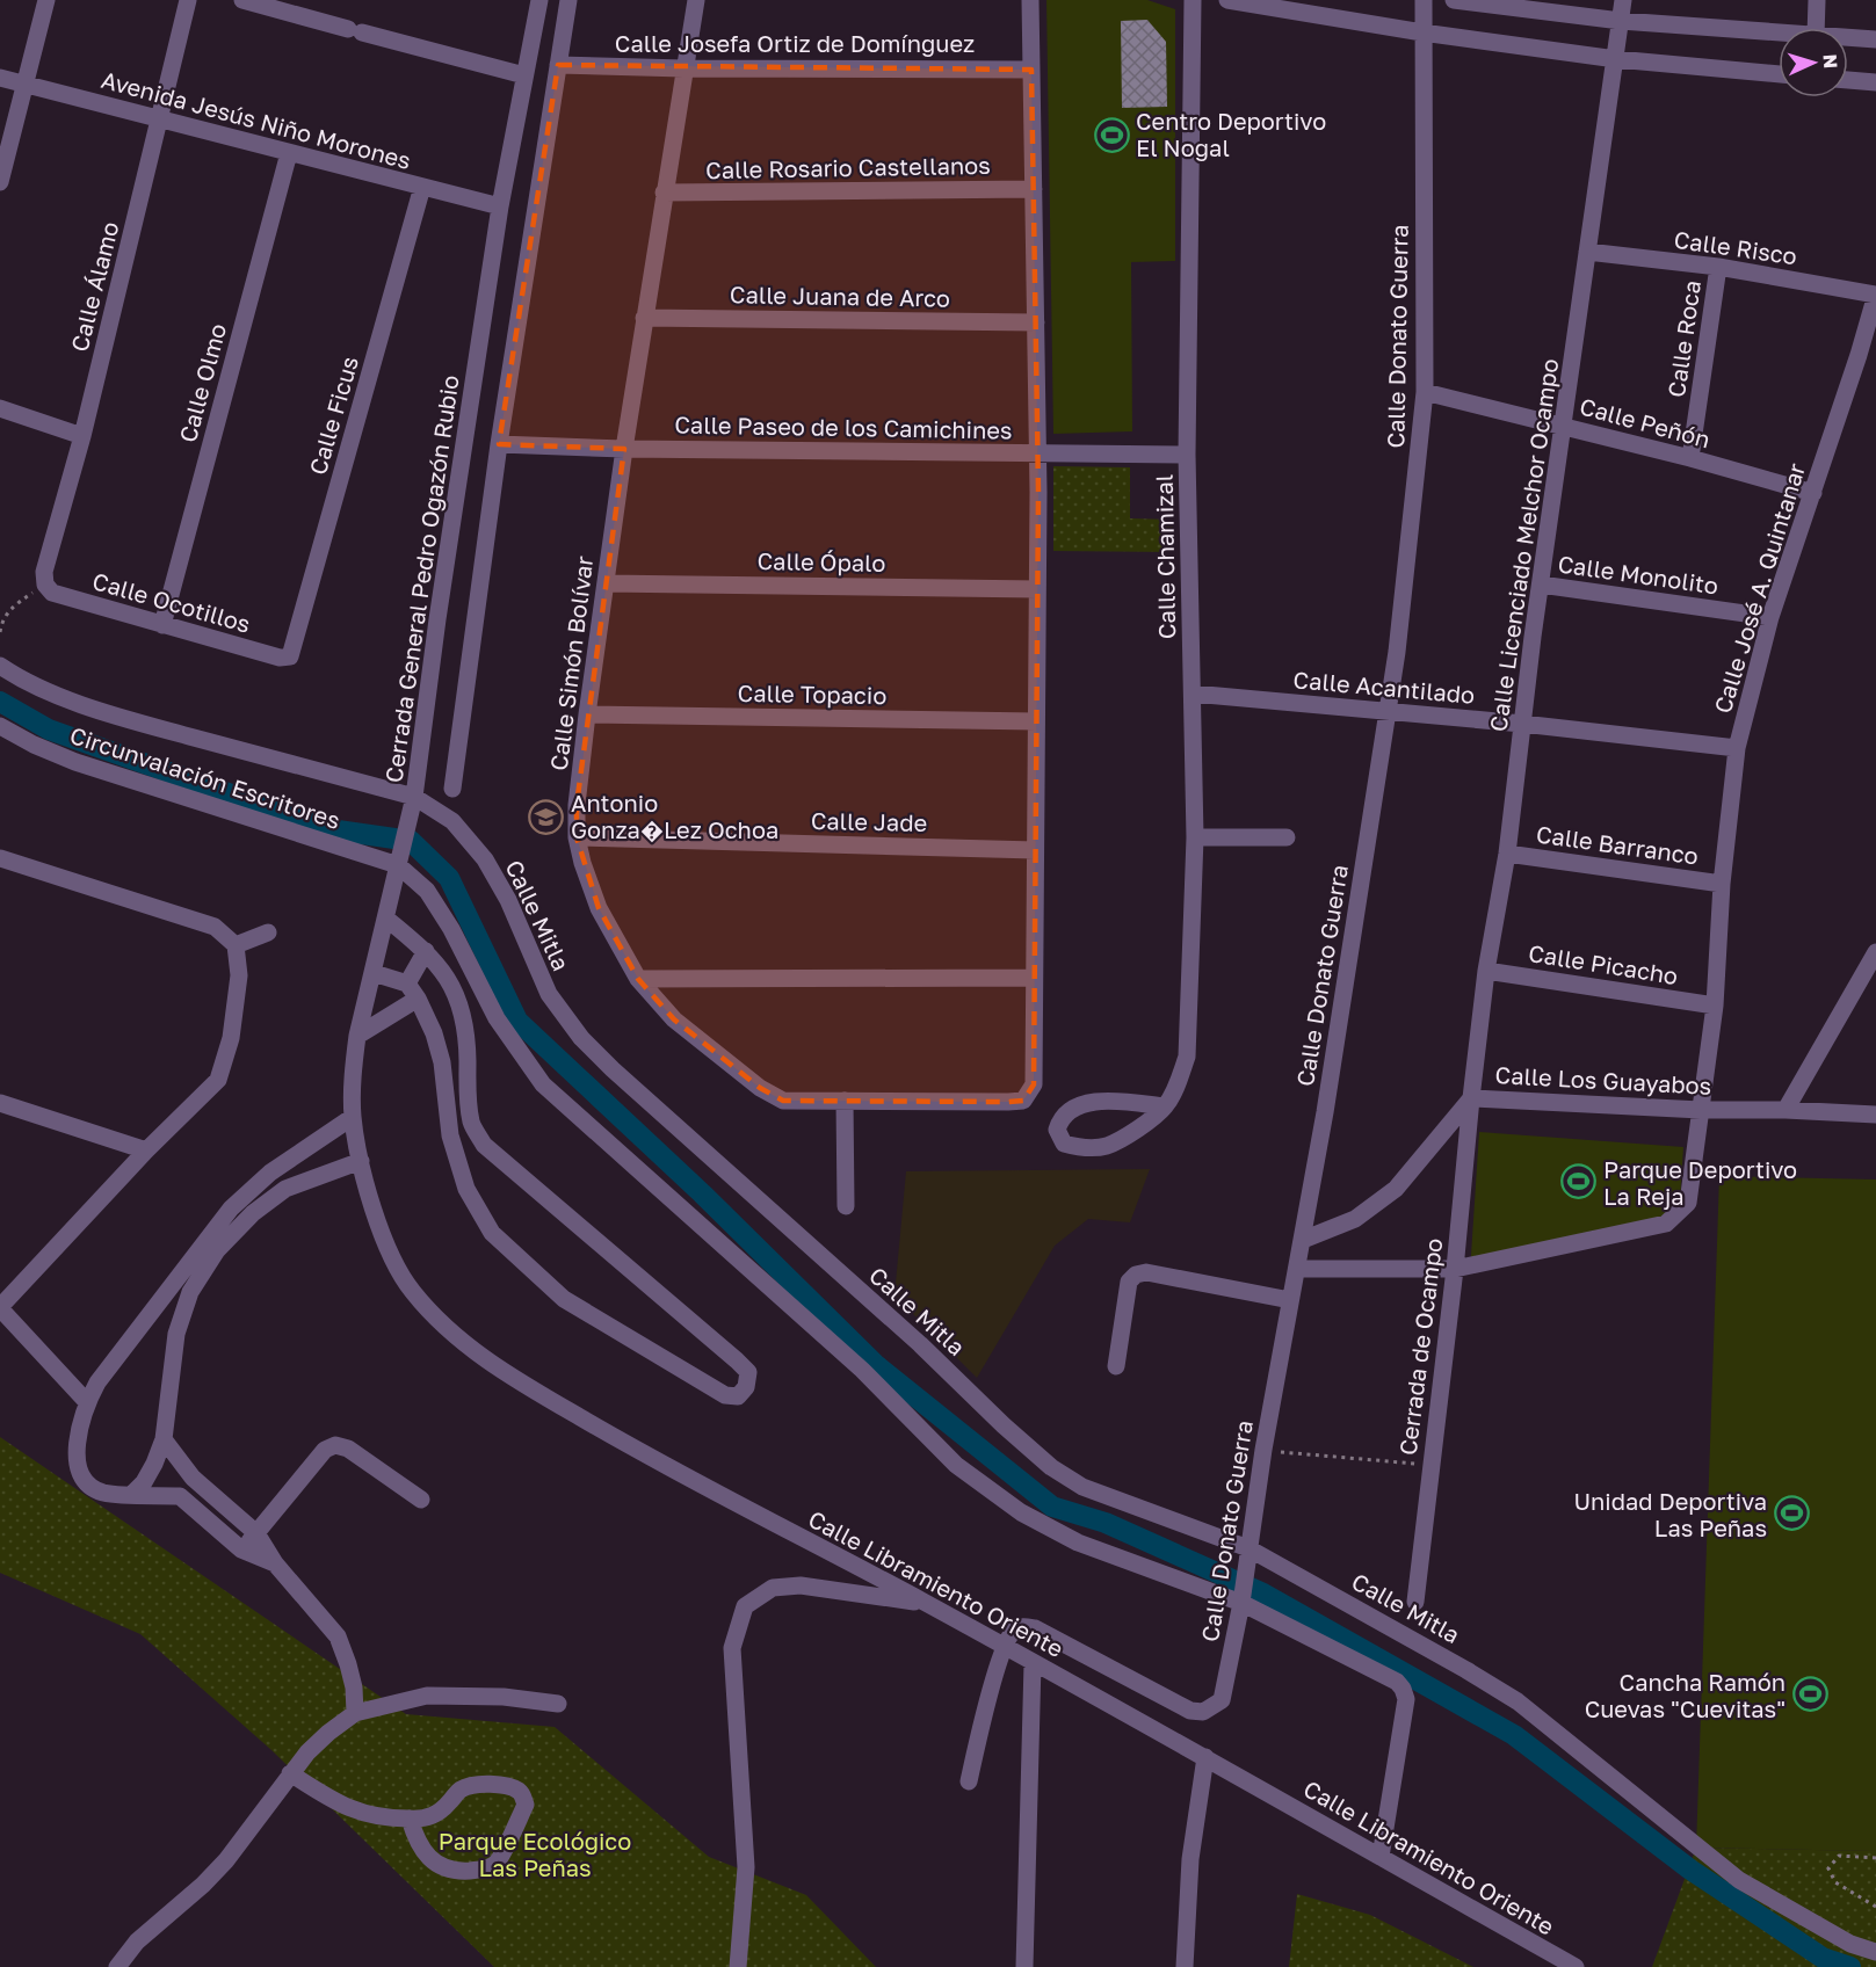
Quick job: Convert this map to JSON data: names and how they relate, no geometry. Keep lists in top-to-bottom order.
{
  "streets": {
    "street": [
      "Calle Josefa Ortiz de Domínguez",
      "Avenida Jesús Niño Morones",
      "Calle Rosario Castellanos",
      "Calle Risco",
      "Calle Álamo",
      "Calle Juana de Arco",
      "Calle Donato Guerra",
      "Calle Roca",
      "Calle Olmo",
      "Calle Ficus",
      "Calle Peñón",
      "Calle Paseo de los Camichines",
      "Calle Licenciado Melchor Ocampo",
      "Calle Chamizal",
      "Calle Ópalo",
      "Calle Monolito",
      "Cerrada General Pedro Ogazón Rubio",
      "Calle José A. Quintanar",
      "Calle Ocotillos",
      "Calle Simón Bolívar",
      "Calle Acantilado",
      "Calle Topacio",
      "Circunvalación Escritores",
      "Calle Jade",
      "Calle Barranco",
      "Calle Mitla",
      "Calle Picacho",
      "Calle Los Guayabos",
      "Cerrada de Ocampo",
      "Calle Libramiento Oriente"
    ]
  },
  "crossings": [
    ["Calle Josefa Ortiz de Domínguez", "Calle Simón Bolívar"],
    ["Avenida Jesús Niño Morones", "Calle Álamo"],
    ["Avenida Jesús Niño Morones", "Calle Olmo"],
    ["Avenida Jesús Niño Morones", "Calle Ficus"],
    ["Avenida Jesús Niño Morones", "Cerrada General Pedro Ogazón Rubio"],
    ["Calle Rosario Castellanos", "Calle Simón Bolívar"],
    ["Calle Risco", "Calle Roca"],
    ["Calle Risco", "Calle Licenciado Melchor Ocampo"],
    ["Calle Risco", "Calle José A. Quintanar"],
    ["Calle Álamo", "Calle Ocotillos"],
    ["Calle Juana de Arco", "Calle Simón Bolívar"],
    ["Calle Donato Guerra", "Calle Peñón"],
    ["Calle Donato Guerra", "Calle José A. Quintanar"],
    ["Calle Donato Guerra", "Calle Acantilado"],
    ["Calle Donato Guerra", "Calle Mitla"],
    ["Calle Donato Guerra", "Calle Los Guayabos"],
    ["Calle Donato Guerra", "Calle Libramiento Oriente"],
    ["Calle Roca", "Calle Peñón"],
    ["Calle Olmo", "Calle Ocotillos"],
    ["Calle Ficus", "Calle Ocotillos"],
    ["Calle Peñón", "Calle Licenciado Melchor Ocampo"],
    ["Calle Peñón", "Calle José A. Quintanar"],
    ["Calle Paseo de los Camichines", "Calle Chamizal"],
    ["Calle Paseo de los Camichines", "Calle Simón Bolívar"],
    ["Calle Licenciado Melchor Ocampo", "Calle Monolito"],
    ["Calle Licenciado Melchor Ocampo", "Calle Acantilado"],
    ["Calle Licenciado Melchor Ocampo", "Calle Barranco"],
    ["Calle Licenciado Melchor Ocampo", "Calle Picacho"],
    ["Calle Licenciado Melchor Ocampo", "Calle Los Guayabos"],
    ["Calle Licenciado Melchor Ocampo", "Cerrada de Ocampo"],
    ["Calle Chamizal", "Calle Acantilado"],
    ["Calle Ópalo", "Calle Simón Bolívar"],
    ["Calle Monolito", "Calle José A. Quintanar"],
    ["Cerrada General Pedro Ogazón Rubio", "Circunvalación Escritores"],
    ["Cerrada General Pedro Ogazón Rubio", "Calle Mitla"],
    ["Cerrada General Pedro Ogazón Rubio", "Calle Libramiento Oriente"],
    ["Calle José A. Quintanar", "Calle Acantilado"],
    ["Calle José A. Quintanar", "Calle Barranco"],
    ["Calle José A. Quintanar", "Calle Picacho"],
    ["Calle José A. Quintanar", "Calle Los Guayabos"],
    ["Calle José A. Quintanar", "Cerrada de Ocampo"],
    ["Calle Simón Bolívar", "Calle Topacio"],
    ["Calle Simón Bolívar", "Calle Jade"],
    ["Calle Los Guayabos", "Cerrada de Ocampo"]
  ],
  "parks": ["Parque Ecológico Las Peñas"],
  "places": {
    "sports": [
      "Centro Deportivo El Nogal",
      "Parque Deportivo La Reja",
      "Unidad Deportiva Las Peñas",
      "Cancha Ramón Cuevas \"Cuevitas\""
    ],
    "school or university": ["Antonio Gonza�Lez Ochoa"]
  },
  "north": "right"
}
